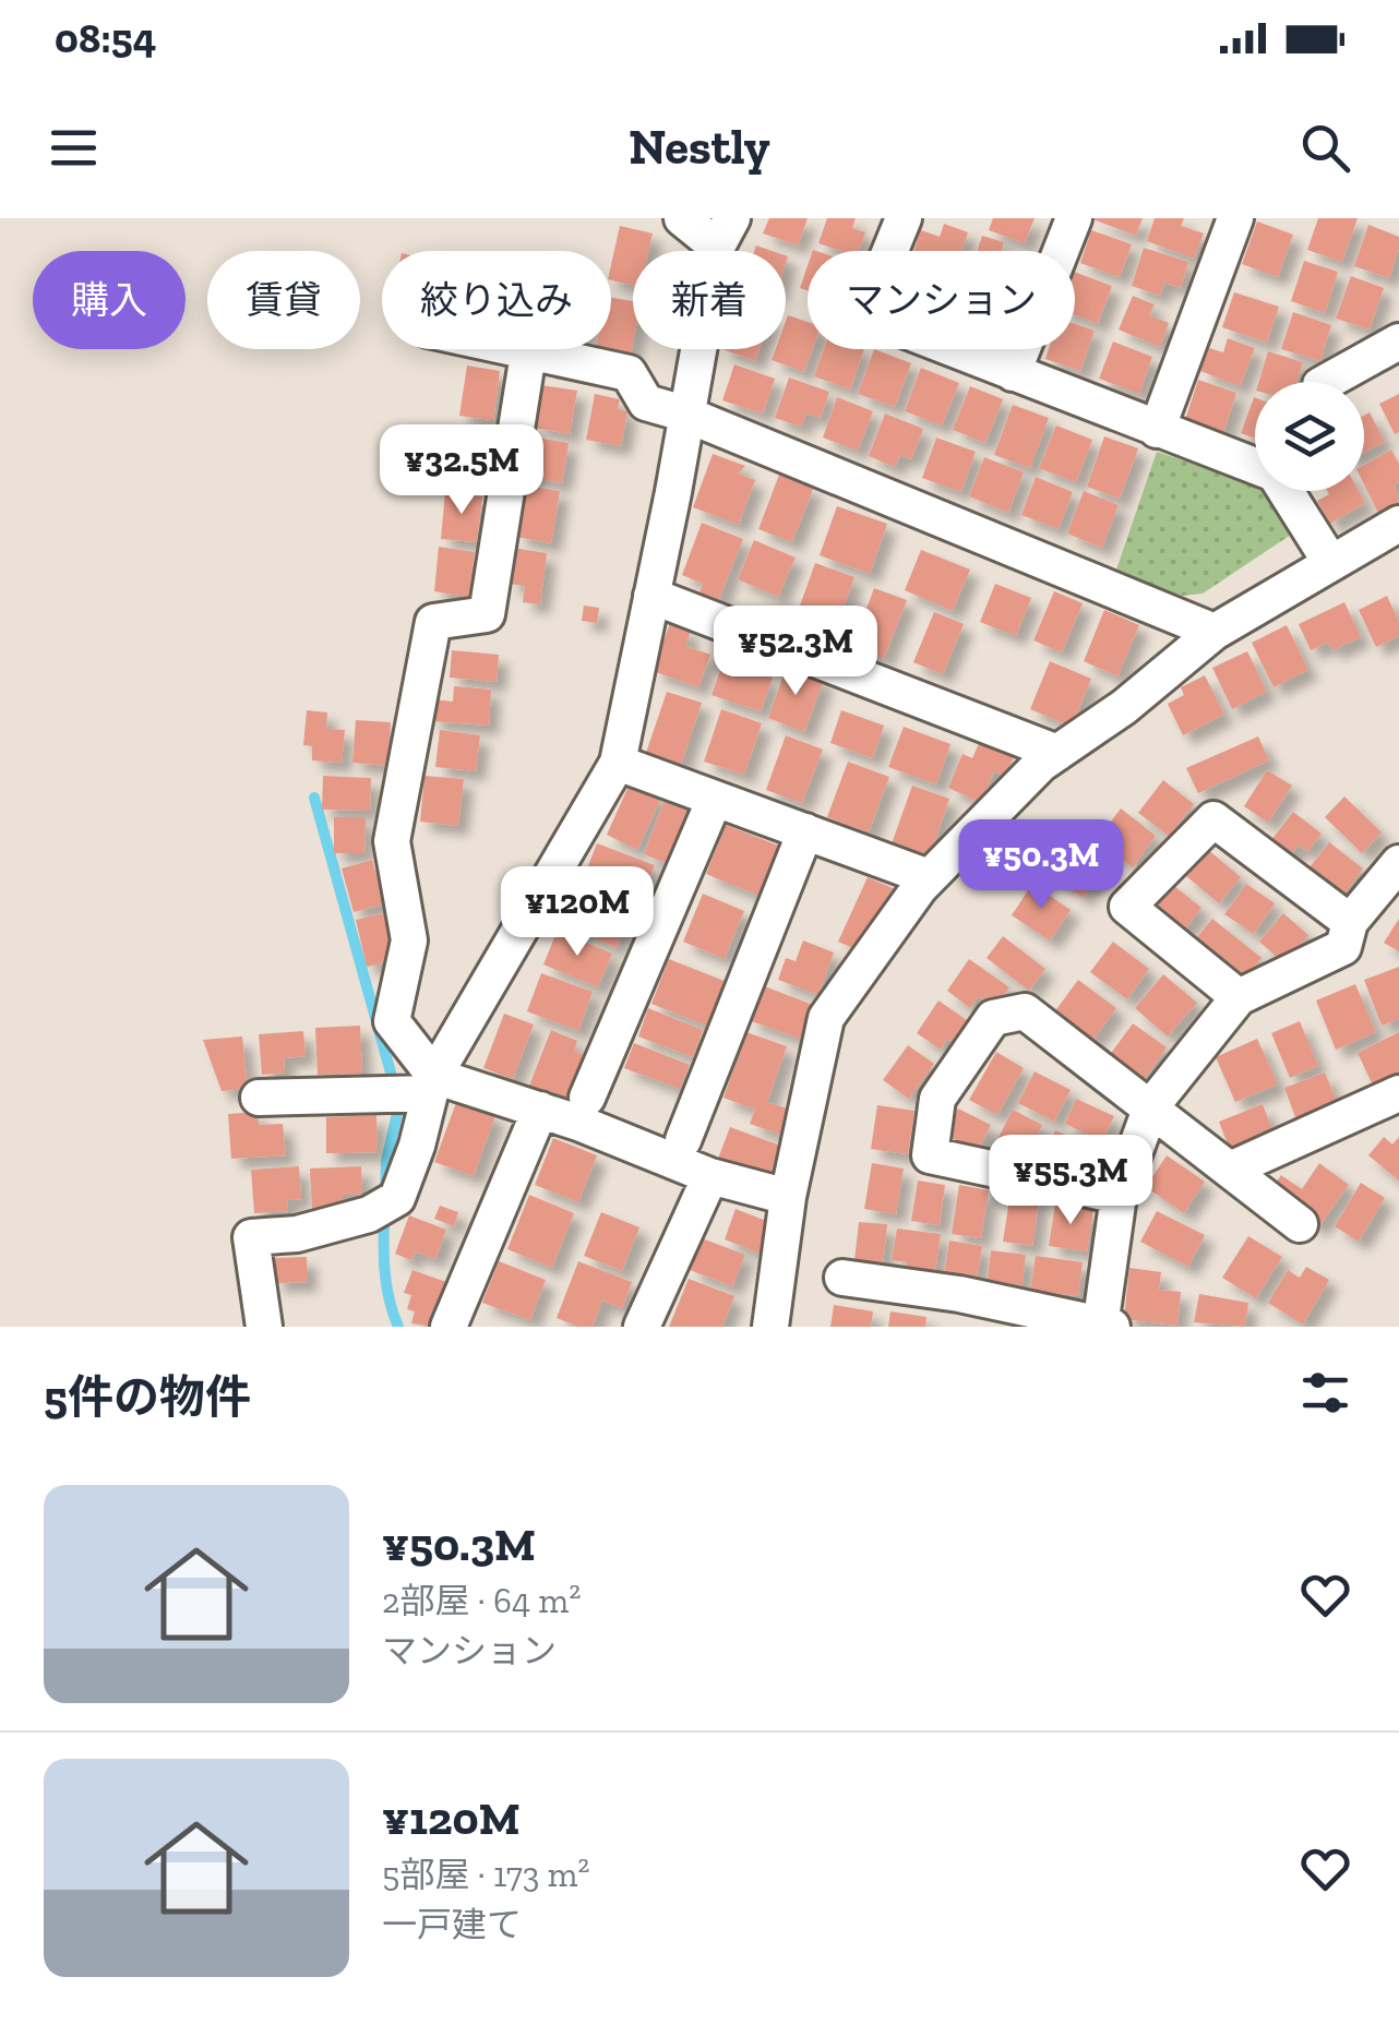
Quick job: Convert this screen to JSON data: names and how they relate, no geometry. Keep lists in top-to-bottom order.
{
  "page": {
    "status": "08:54",
    "header": "Nestly",
    "chip": [
      "購入",
      "賃貸",
      "絞り込み",
      "新着",
      "マンション"
    ],
    "price": [
      "¥32.5M",
      "¥52.3M",
      "¥50.3M",
      "¥120M",
      "¥55.3M"
    ],
    "heading": "5件の物件",
    "list": [
      {
        "name": "¥50.3M",
        "note": "2部屋 · 64 m² · マンション"
      },
      {
        "name": "¥120M",
        "note": "5部屋 · 173 m² · 一戸建て"
      }
    ]
  }
}
